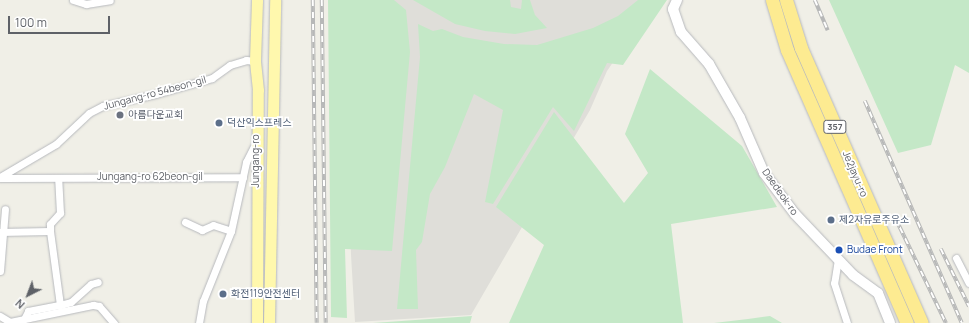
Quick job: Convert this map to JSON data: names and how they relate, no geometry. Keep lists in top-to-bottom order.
{
  "streets": {
    "highway": ["357", "Je2jayu-ro"],
    "main road": ["Jungang-ro"],
    "street": ["Jungang-ro 54beon-gil", "Jungang-ro 62beon-gil", "Daedeok-ro"]
  },
  "crossings": [
    ["Jungang-ro 54beon-gil", "Jungang-ro"],
    ["Jungang-ro 54beon-gil", "Jungang-ro 62beon-gil"]
  ],
  "places": [
    "아름다운교회",
    "덕산익스프레스",
    "제2자유로주유소",
    "Budae Front",
    "화전119안전센터"
  ],
  "scale_bar": "100 m",
  "north": "bottom left"
}
